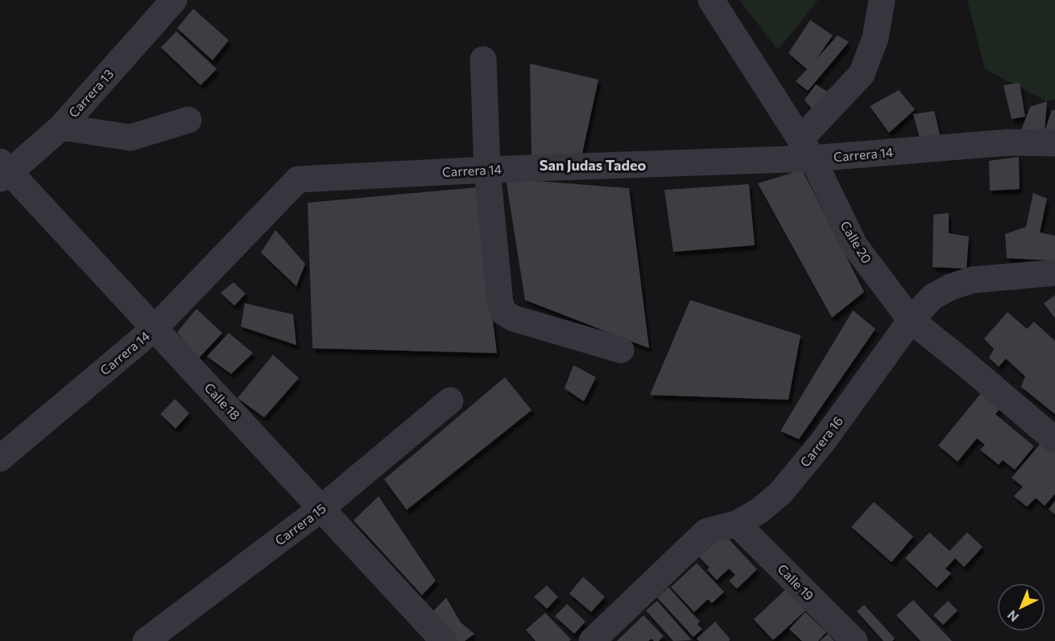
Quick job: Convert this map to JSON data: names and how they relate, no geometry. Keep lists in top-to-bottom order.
{
  "streets": {
    "street": [
      "Carrera 13",
      "Carrera 14",
      "Calle 20",
      "Calle 18",
      "Carrera 16",
      "Carrera 15",
      "Calle 19"
    ]
  },
  "crossings": [
    ["Carrera 13", "Calle 18"],
    ["Carrera 14", "Calle 20"],
    ["Carrera 14", "Calle 18"],
    ["Calle 20", "Carrera 16"],
    ["Calle 18", "Carrera 15"],
    ["Carrera 16", "Calle 19"]
  ],
  "districts": ["San Judas Tadeo"],
  "north": "bottom left"
}
